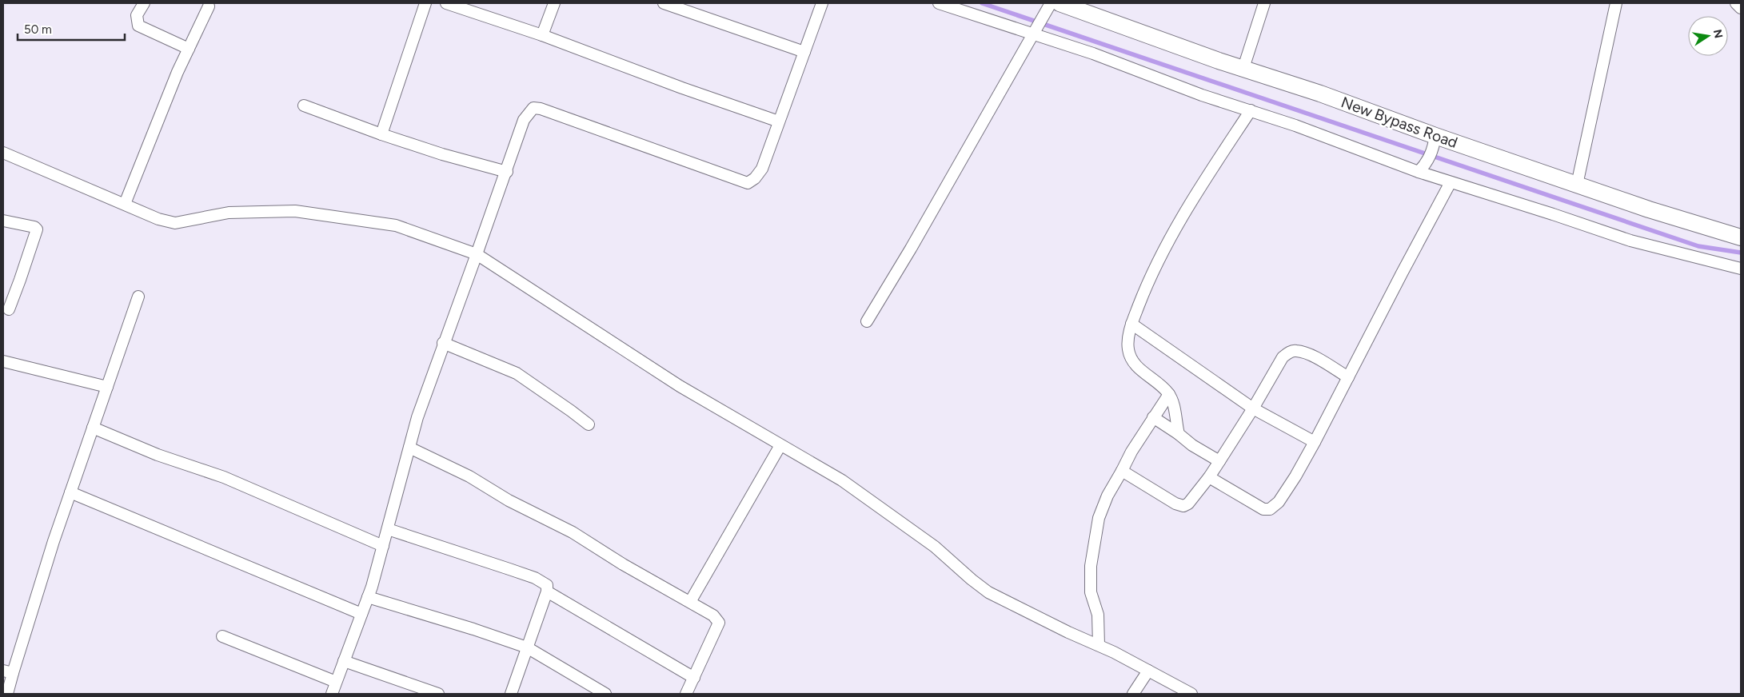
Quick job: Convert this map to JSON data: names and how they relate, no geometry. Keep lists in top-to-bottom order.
{
  "streets": {
    "main road": ["New Bypass Road"]
  },
  "scale_bar": "50 m",
  "north": "right"
}
